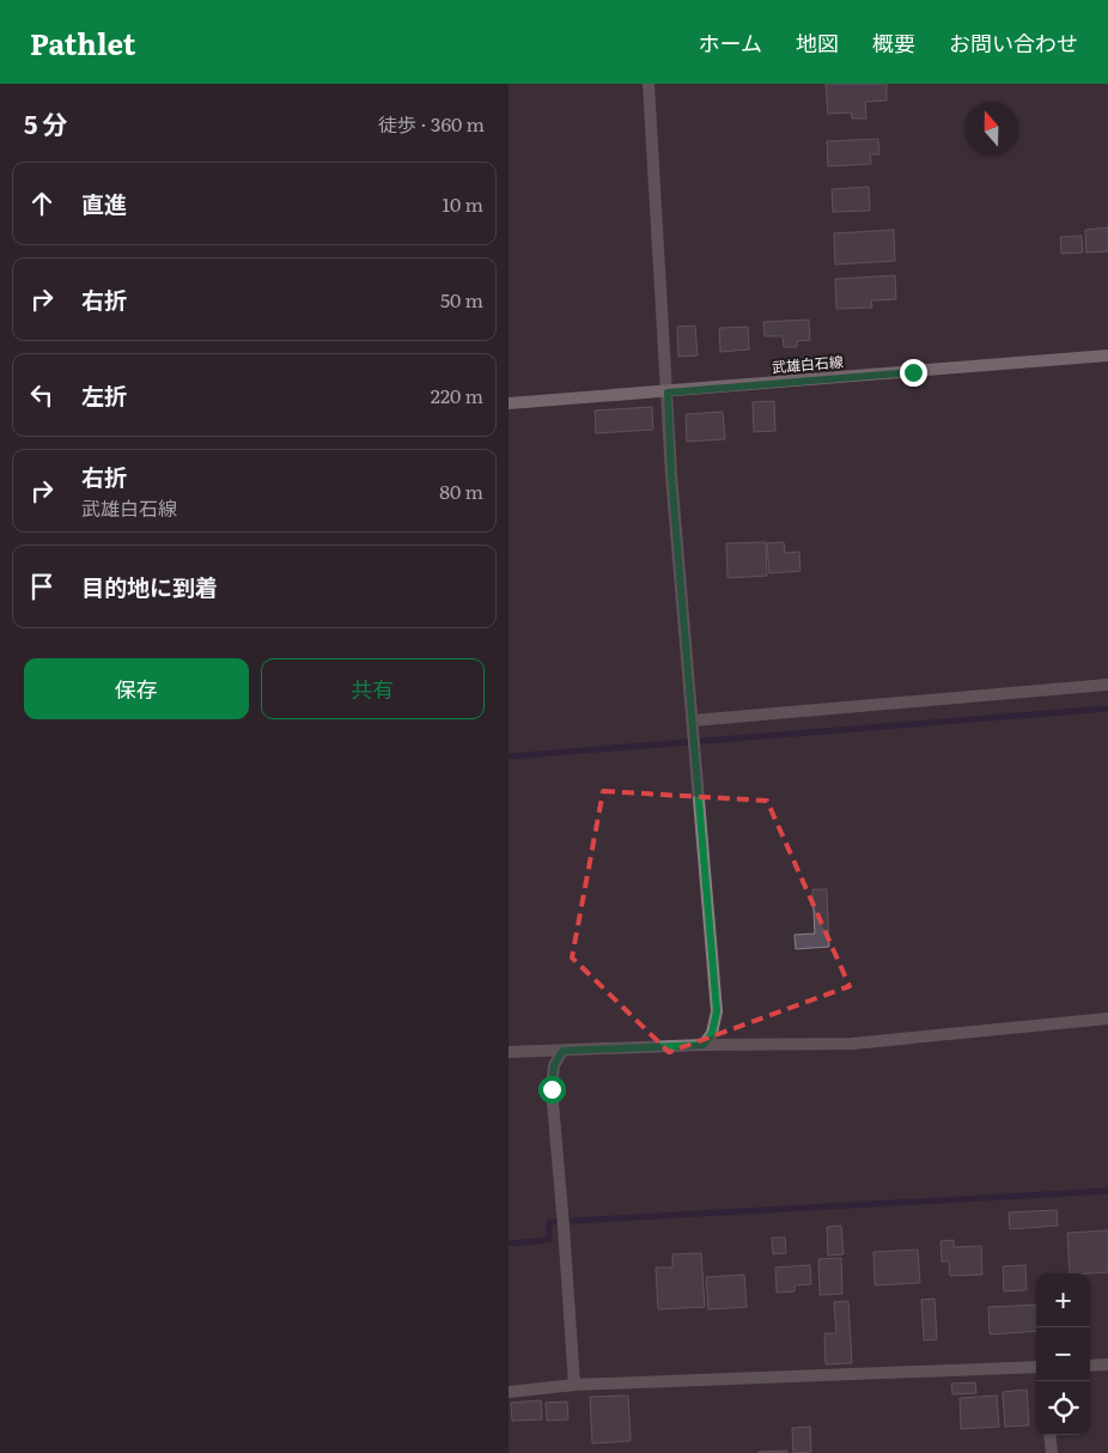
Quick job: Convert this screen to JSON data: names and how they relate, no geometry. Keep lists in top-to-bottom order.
{
  "streets": {
    "main road": ["武雄白石線"]
  },
  "north": "top",
  "page": {
    "header": "Pathlet",
    "nav": [
      "ホーム",
      "地図",
      "概要",
      "お問い合わせ"
    ],
    "heading": ["5 分", "徒歩 · 360 m"],
    "list": [
      ["直進", "10 m"],
      ["右折", "50 m"],
      ["左折", "220 m"],
      ["右折", "武雄白石線", "80 m"],
      "目的地に到着"
    ],
    "buttons": ["保存", "共有"],
    "map_buttons": ["+", "−"]
  }
}
